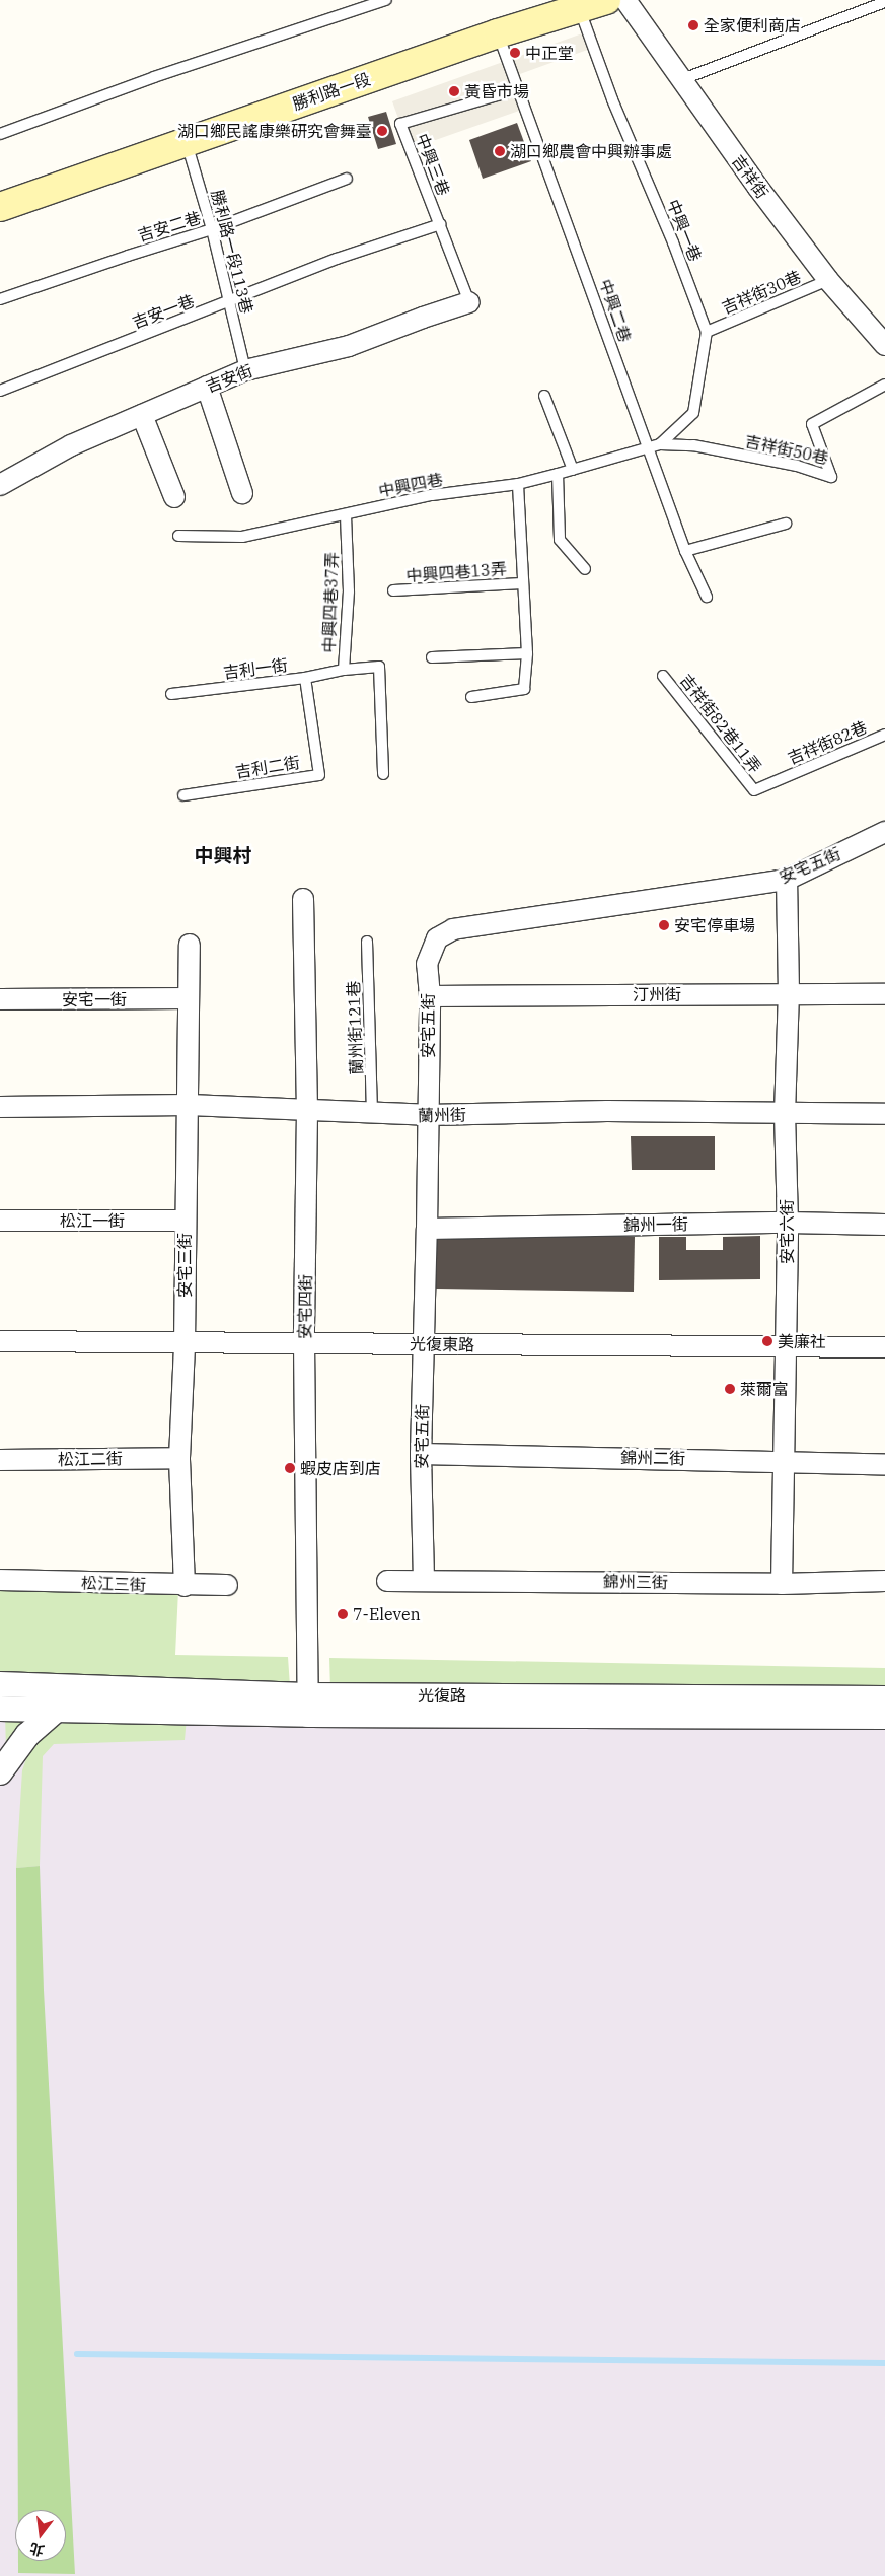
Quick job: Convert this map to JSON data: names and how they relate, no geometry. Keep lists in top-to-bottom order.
{
  "streets": {
    "main road": ["勝利路一段"],
    "street": [
      "吉祥街",
      "吉安街",
      "安宅五街",
      "汀州街",
      "安宅一街",
      "蘭州街",
      "松江一街",
      "錦州一街",
      "安宅六街",
      "安宅三街",
      "安宅四街",
      "光復東路",
      "錦州二街",
      "松江二街",
      "錦州三街",
      "松江三街",
      "光復路"
    ],
    "lane": [
      "中興三巷",
      "吉安二巷",
      "中興一巷",
      "勝利路一段113巷",
      "吉祥街30巷",
      "中興二巷",
      "吉安一巷",
      "吉祥街50巷",
      "中興四巷",
      "中興四巷13弄",
      "中興四巷37弄",
      "吉利一街",
      "吉祥街82巷11弄",
      "吉祥街82巷",
      "吉利二街",
      "蘭州街121巷"
    ]
  },
  "crossings": [
    ["勝利路一段", "中興一巷"],
    ["勝利路一段", "勝利路一段113巷"],
    ["勝利路一段", "中興二巷"],
    ["中興三巷", "中興二巷"],
    ["中興三巷", "吉安一巷"],
    ["中興三巷", "吉安街"],
    ["吉祥街", "吉祥街30巷"],
    ["吉安二巷", "勝利路一段113巷"],
    ["中興一巷", "吉祥街30巷"],
    ["中興一巷", "吉祥街50巷"],
    ["勝利路一段113巷", "吉安一巷"],
    ["勝利路一段113巷", "吉安街"],
    ["中興二巷", "中興四巷"],
    ["中興四巷", "中興四巷13弄"],
    ["中興四巷", "中興四巷37弄"],
    ["中興四巷37弄", "吉利一街"],
    ["吉利一街", "吉利二街"],
    ["吉祥街82巷11弄", "吉祥街82巷"],
    ["安宅五街", "汀州街"],
    ["安宅五街", "蘭州街"],
    ["安宅五街", "錦州一街"],
    ["安宅五街", "安宅六街"],
    ["安宅五街", "光復東路"],
    ["安宅五街", "錦州二街"],
    ["安宅五街", "錦州三街"],
    ["汀州街", "安宅六街"],
    ["安宅一街", "安宅三街"],
    ["蘭州街121巷", "蘭州街"],
    ["蘭州街", "安宅六街"],
    ["蘭州街", "安宅三街"],
    ["蘭州街", "安宅四街"],
    ["松江一街", "安宅三街"],
    ["錦州一街", "安宅六街"],
    ["安宅六街", "光復東路"],
    ["安宅六街", "錦州二街"],
    ["安宅六街", "錦州三街"],
    ["安宅三街", "光復東路"],
    ["安宅三街", "松江二街"],
    ["安宅三街", "松江三街"],
    ["安宅四街", "光復東路"],
    ["安宅四街", "光復路"]
  ],
  "districts": ["中興村"],
  "places": [
    "全家便利商店",
    "中正堂",
    "黃昏市場",
    "湖口鄉民謠康樂研究會舞臺",
    "湖口鄉農會中興辦事處",
    "安宅停車場",
    "美廉社",
    "萊爾富",
    "蝦皮店到店",
    "7-Eleven"
  ],
  "north": "bottom"
}
